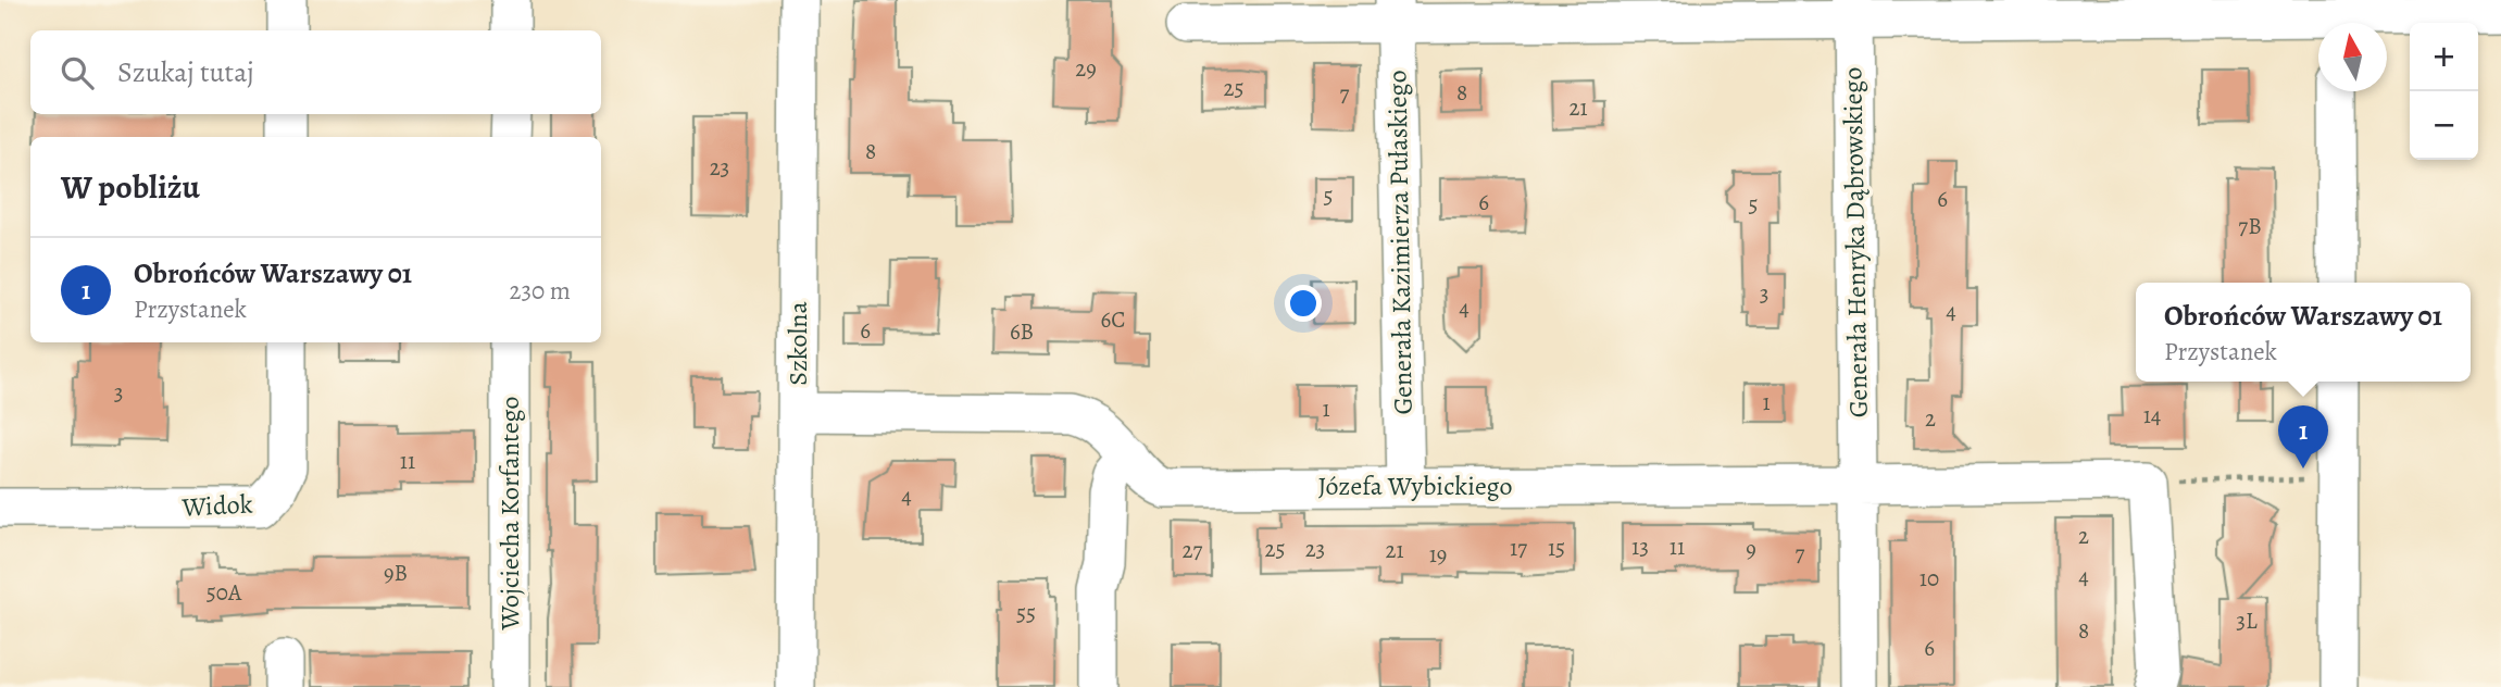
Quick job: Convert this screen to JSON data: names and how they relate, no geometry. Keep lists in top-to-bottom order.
{
  "streets": {
    "street": [
      "Generała Kazimierza Pułaskiego",
      "Generała Henryka Dąbrowskiego",
      "Szkolna",
      "Józefa Wybickiego",
      "Widok",
      "Wojciecha Korfantego"
    ]
  },
  "crossings": [
    ["Generała Kazimierza Pułaskiego", "Józefa Wybickiego"],
    ["Generała Henryka Dąbrowskiego", "Józefa Wybickiego"],
    ["Szkolna", "Józefa Wybickiego"]
  ],
  "house_numbers": [
    "29",
    "25",
    "8",
    "7",
    "21",
    "8",
    "23",
    "5",
    "6",
    "6",
    "5",
    "7B",
    "3",
    "4",
    "4",
    "6C",
    "6",
    "6B",
    "3",
    "1",
    "1",
    "14",
    "2",
    "11",
    "4",
    "2",
    "13",
    "11",
    "17",
    "15",
    "25",
    "23",
    "9",
    "27",
    "21",
    "7",
    "19",
    "9B",
    "4",
    "10",
    "50A",
    "55",
    "3L",
    "8",
    "6"
  ],
  "north": "top",
  "page": {
    "map_buttons": ["+", "−"],
    "search": "Szukaj tutaj",
    "heading": "W pobliżu",
    "list": [
      {
        "mark": "1",
        "name": "Obrońców Warszawy 01",
        "note": "Przystanek",
        "value": "230 m"
      }
    ],
    "popup": ["Obrońców Warszawy 01", "Przystanek"],
    "pins": "1"
  }
}
